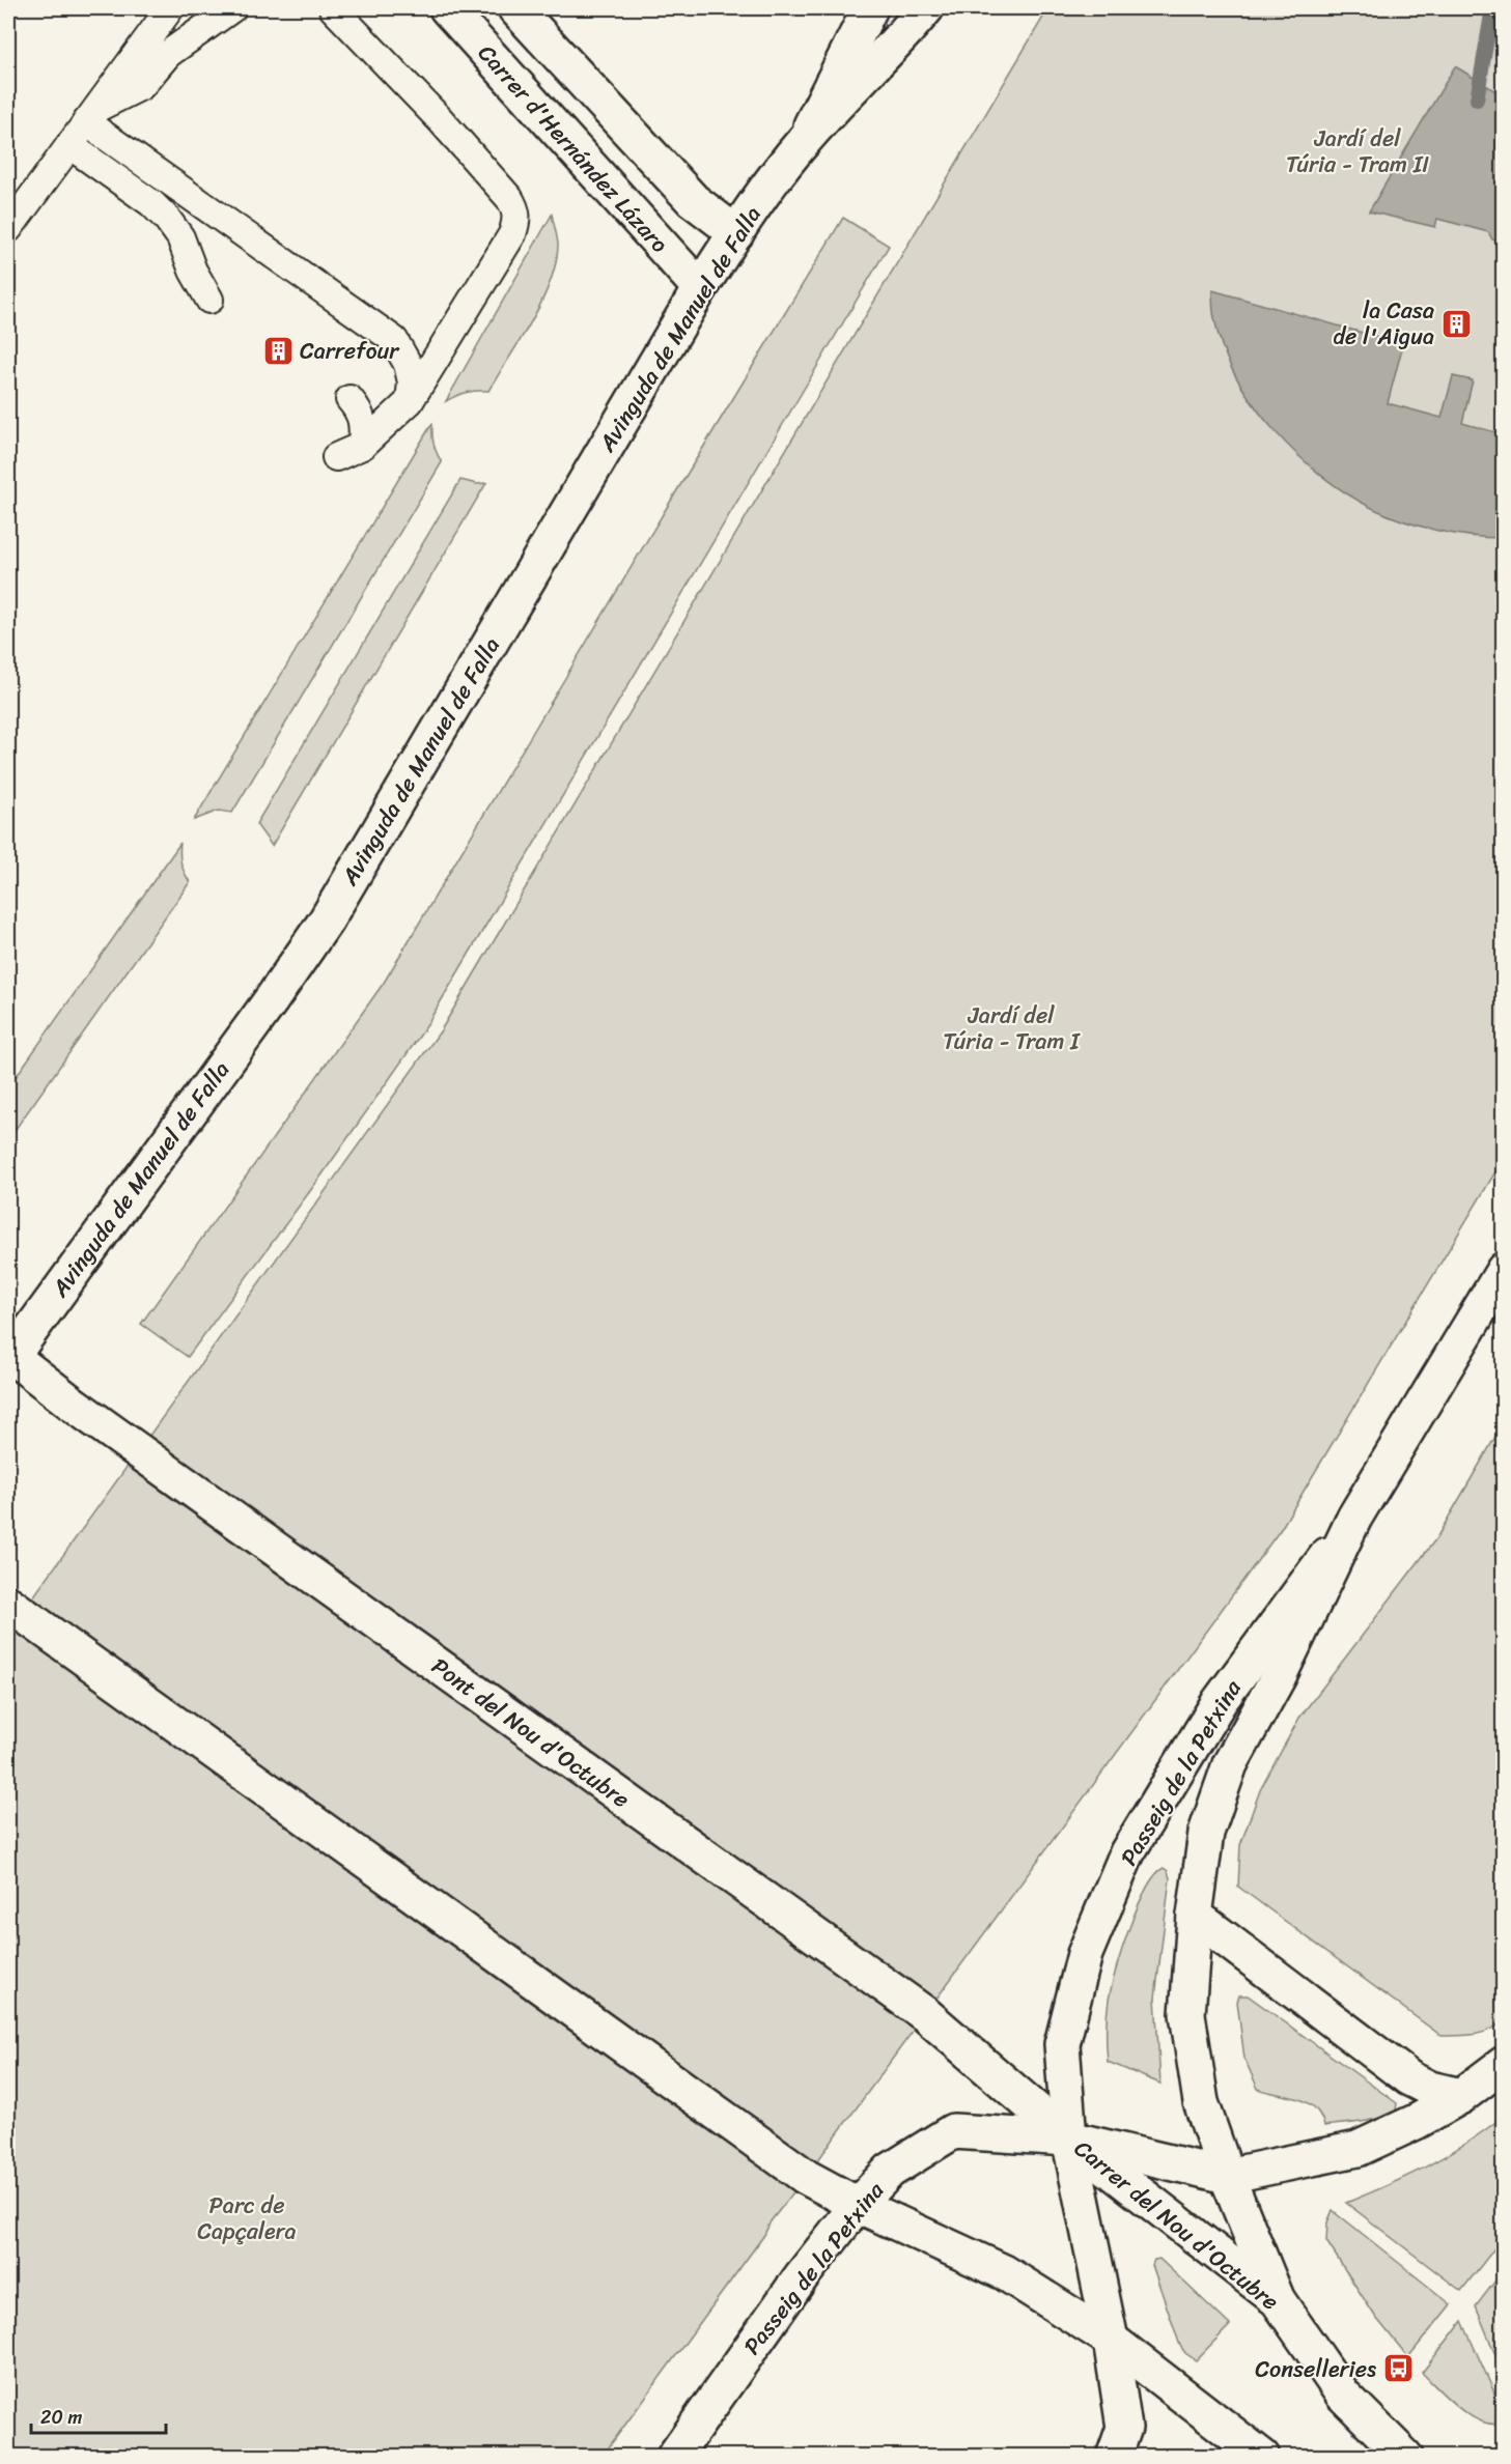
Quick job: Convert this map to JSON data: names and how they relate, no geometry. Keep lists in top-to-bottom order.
{
  "streets": {
    "main road": [
      "Carrer d'Hernández Lázaro",
      "Avinguda de Manuel de Falla",
      "Pont del Nou d'Octubre",
      "Passeig de la Petxina",
      "Carrer del Nou d'Octubre"
    ]
  },
  "crossings": [
    ["Carrer d'Hernández Lázaro", "Avinguda de Manuel de Falla"],
    ["Avinguda de Manuel de Falla", "Pont del Nou d'Octubre"],
    ["Pont del Nou d'Octubre", "Carrer del Nou d'Octubre"],
    ["Passeig de la Petxina", "Carrer del Nou d'Octubre"]
  ],
  "parks": ["Jardí del Túria - Tram II", "Jardí del Túria - Tram I", "Parc de Capçalera"],
  "places": {
    "building": ["la Casa de l'Aigua", "Carrefour"],
    "bus stop": ["Conselleries"]
  },
  "scale_bar": "20 m"
}
